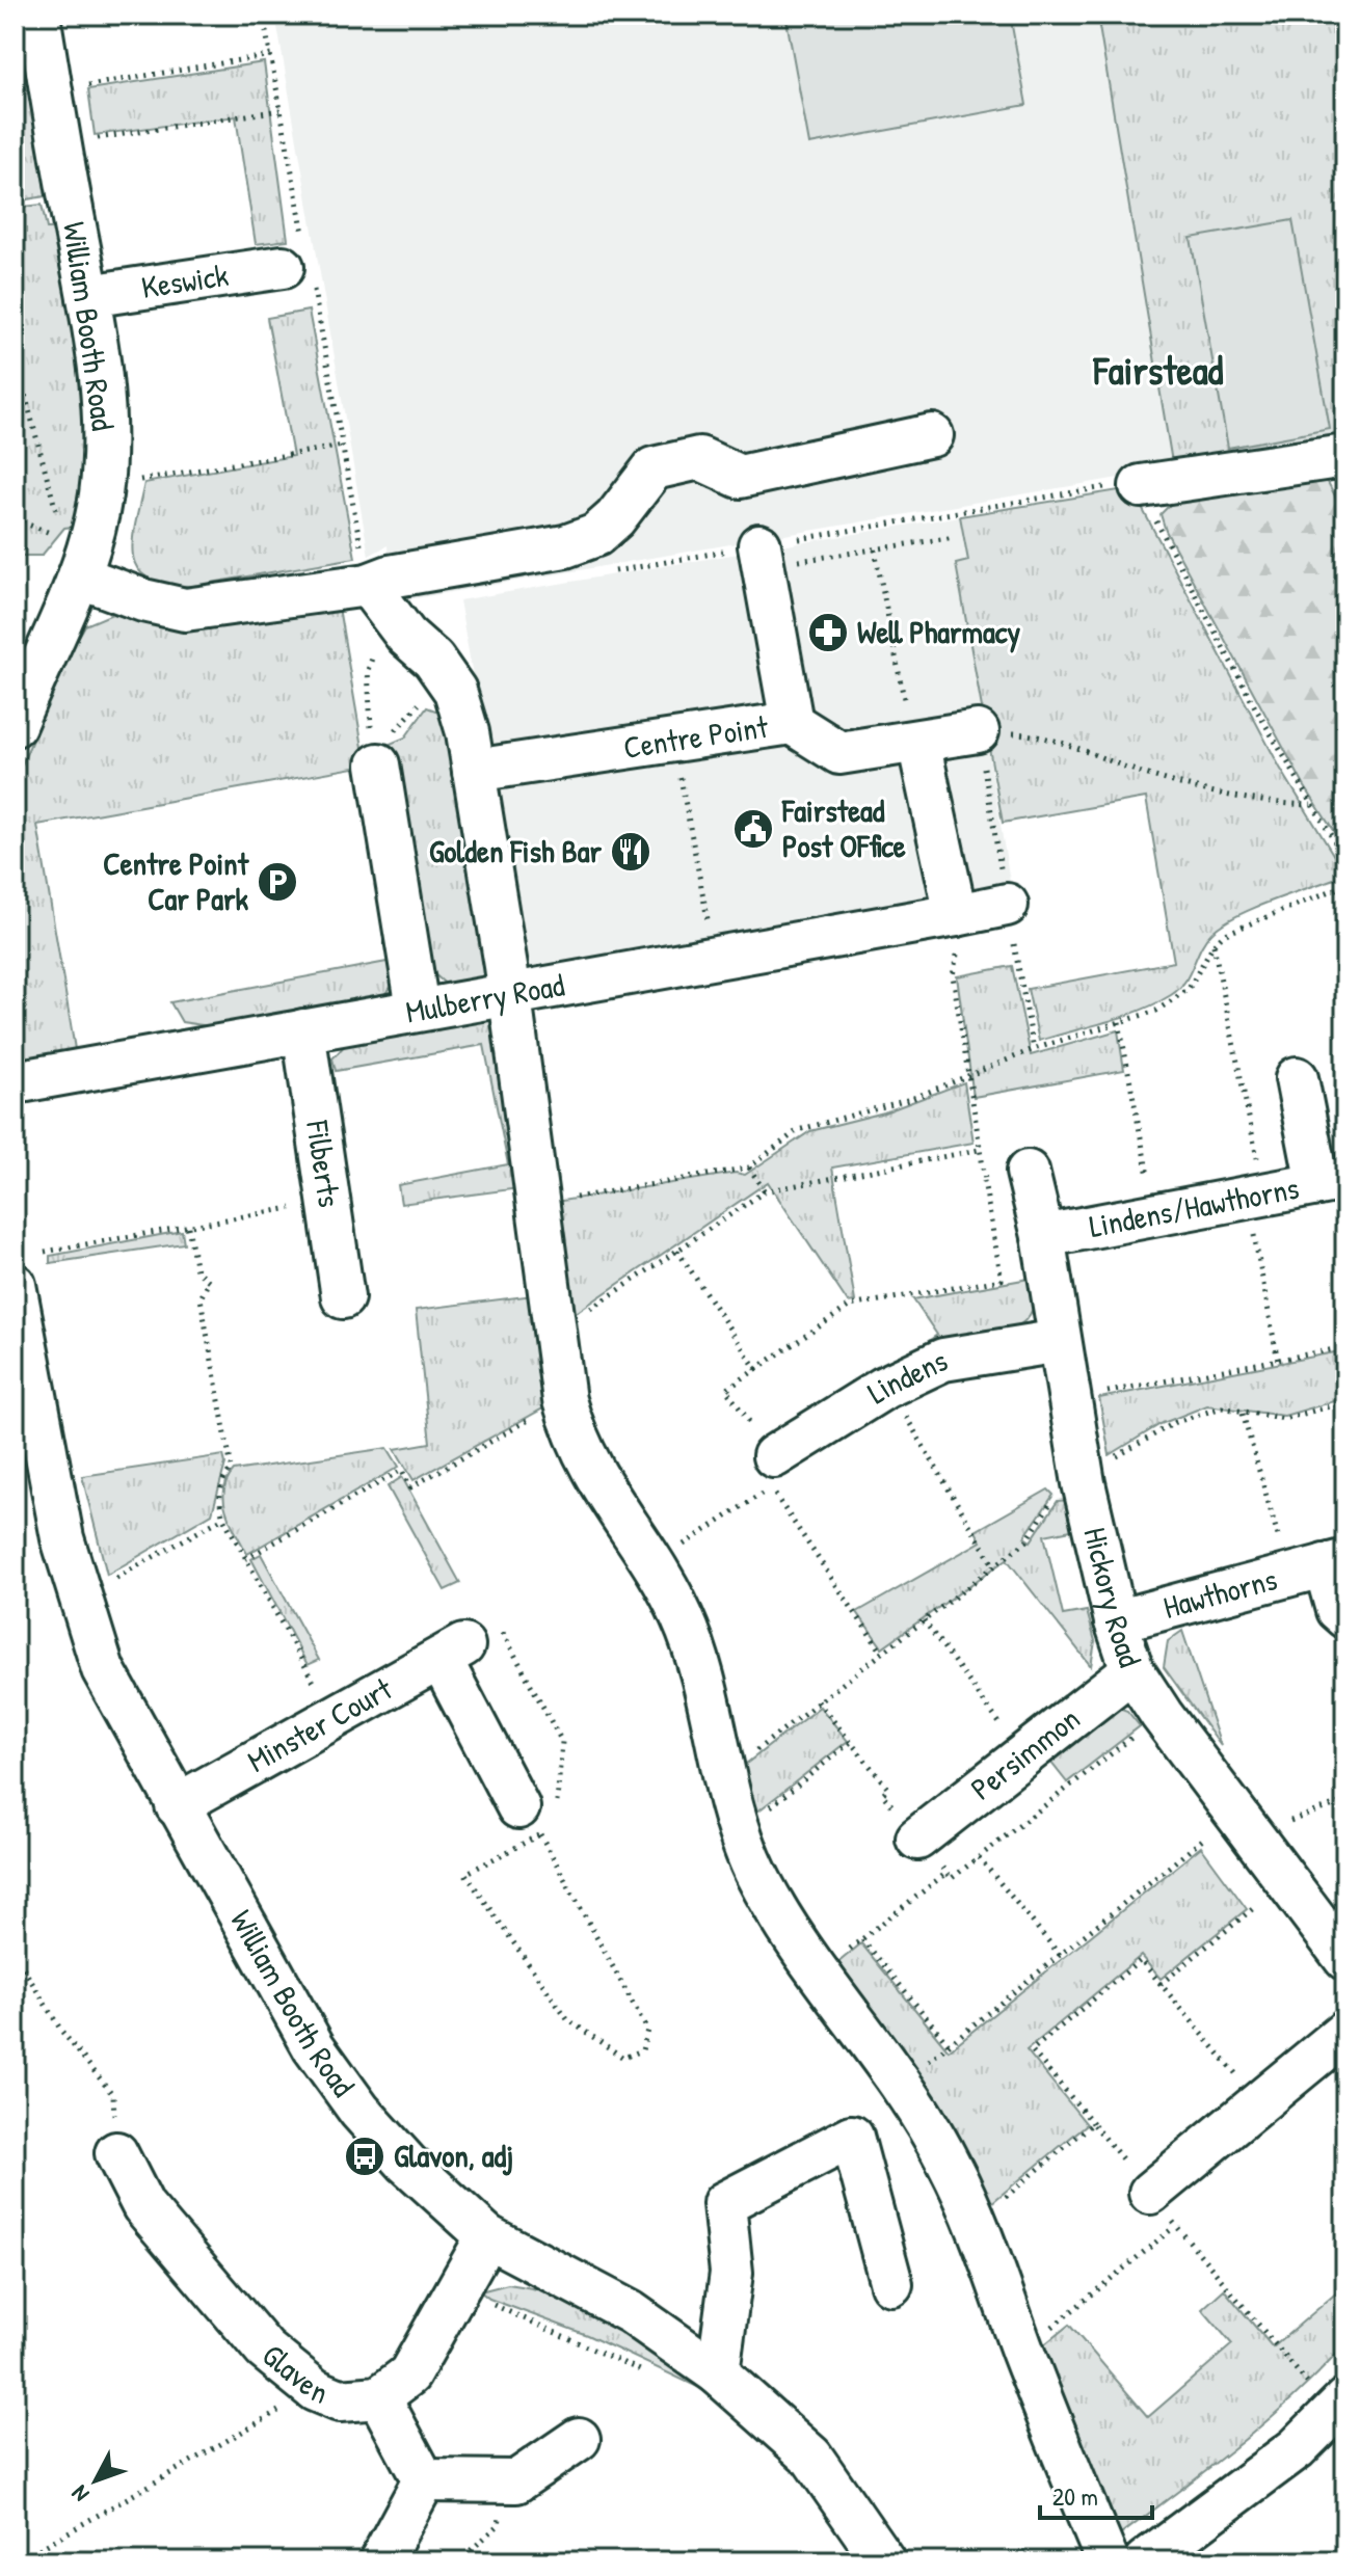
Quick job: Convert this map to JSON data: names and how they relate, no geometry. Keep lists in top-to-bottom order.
{
  "streets": {
    "street": [
      "Keswick",
      "William Booth Road",
      "Centre Point",
      "Mulberry Road",
      "Filberts",
      "Lindens/Hawthorns",
      "Lindens",
      "Hawthorns",
      "Hickory Road",
      "Minster Court",
      "Persimmon",
      "Glaven"
    ]
  },
  "crossings": [
    ["Keswick", "William Booth Road"],
    ["William Booth Road", "Minster Court"],
    ["William Booth Road", "Glaven"],
    ["Mulberry Road", "Filberts"],
    ["Lindens/Hawthorns", "Hickory Road"],
    ["Lindens", "Hickory Road"],
    ["Hawthorns", "Hickory Road"],
    ["Hickory Road", "Persimmon"]
  ],
  "districts": ["Fairstead"],
  "places": {
    "pharmacy": ["Well Pharmacy"],
    "public building": ["Fairstead Post OFfice"],
    "restaurant": ["Golden Fish Bar"],
    "parking": ["Centre Point Car Park"],
    "bus stop": ["Glavon, adj"]
  },
  "scale_bar": "20 m",
  "north": "bottom left"
}
